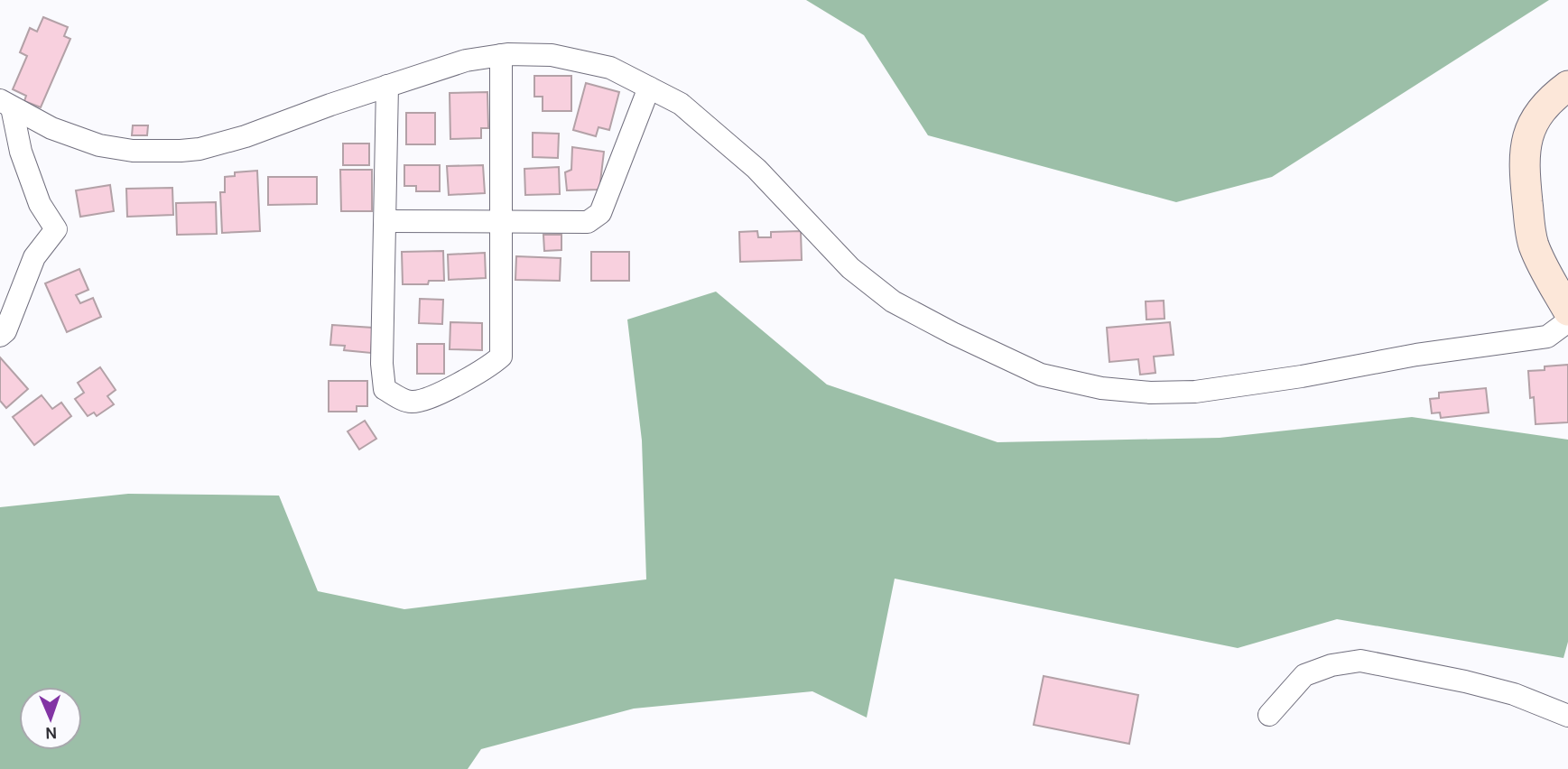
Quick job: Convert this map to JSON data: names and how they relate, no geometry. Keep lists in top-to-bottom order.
{
  "north": "bottom"
}
